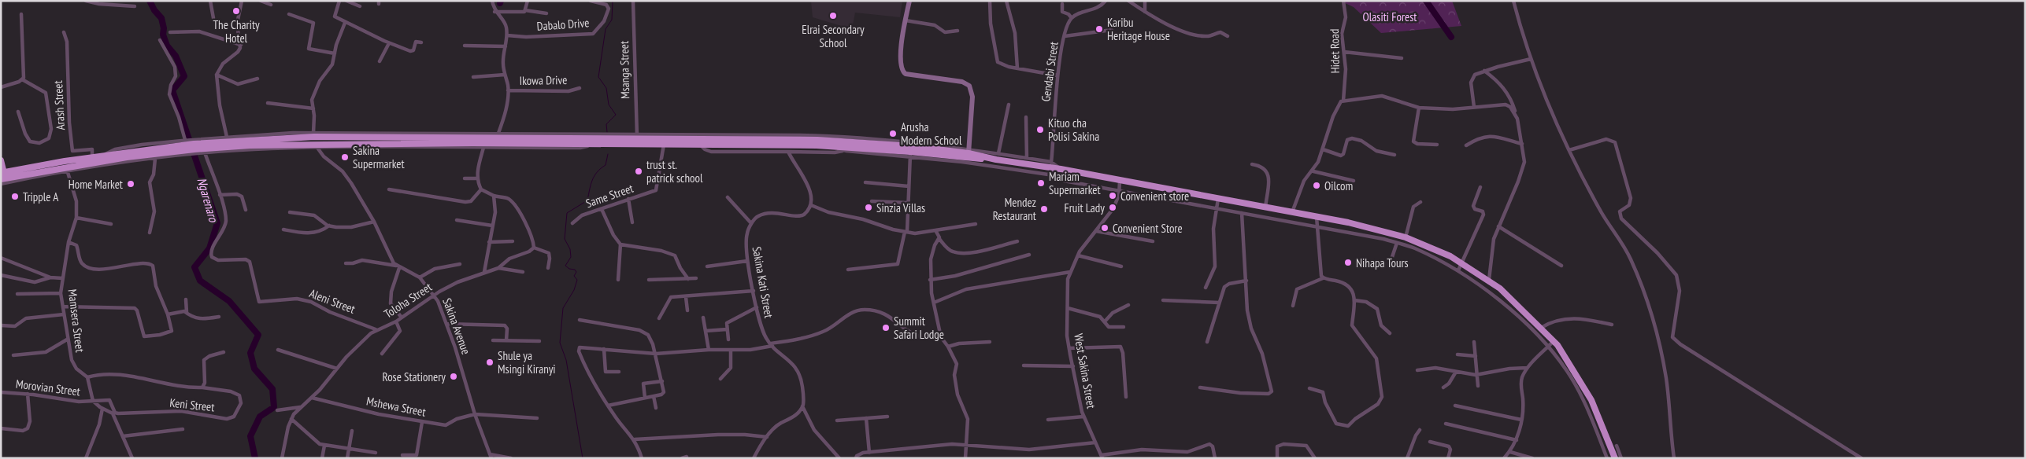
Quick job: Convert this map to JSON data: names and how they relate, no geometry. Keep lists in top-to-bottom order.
{
  "streets": {
    "street": [
      "Dabalo Drive",
      "Hidet Road",
      "Msanga Street",
      "Gendabi Street",
      "Ikowa Drive",
      "Arash Street",
      "Same Street",
      "Sakina Kati Street",
      "Toloha Street",
      "Aleni Street",
      "Mamsera Street",
      "Sakina Avenue",
      "West Sakina Street",
      "Morovian Street",
      "Keni Street",
      "Mshewa Street"
    ]
  },
  "crossings": [
    ["Toloha Street", "Aleni Street"],
    ["Toloha Street", "Sakina Avenue"],
    ["Toloha Street", "Mshewa Street"],
    ["Mamsera Street", "Keni Street"],
    ["Sakina Avenue", "Mshewa Street"],
    ["Morovian Street", "Keni Street"]
  ],
  "water": ["Ngarenaro"],
  "parks": ["Olasiti Forest"],
  "places": [
    "The Charity Hotel",
    "Elrai Secondary School",
    "Karibu Heritage House",
    "Kituo cha Polisi Sakina",
    "Arusha Modern School",
    "Sakina Supermarket",
    "trust st. patrick school",
    "Mariam Supermarket",
    "Home Market",
    "Oilcom",
    "Convenient store",
    "Tripple A",
    "Sinzia Villas",
    "Fruit Lady",
    "Mendez Restaurant",
    "Convenient Store",
    "Nihapa Tours",
    "Summit Safari Lodge",
    "Shule ya Msingi Kiranyi",
    "Rose Stationery"
  ]
}
